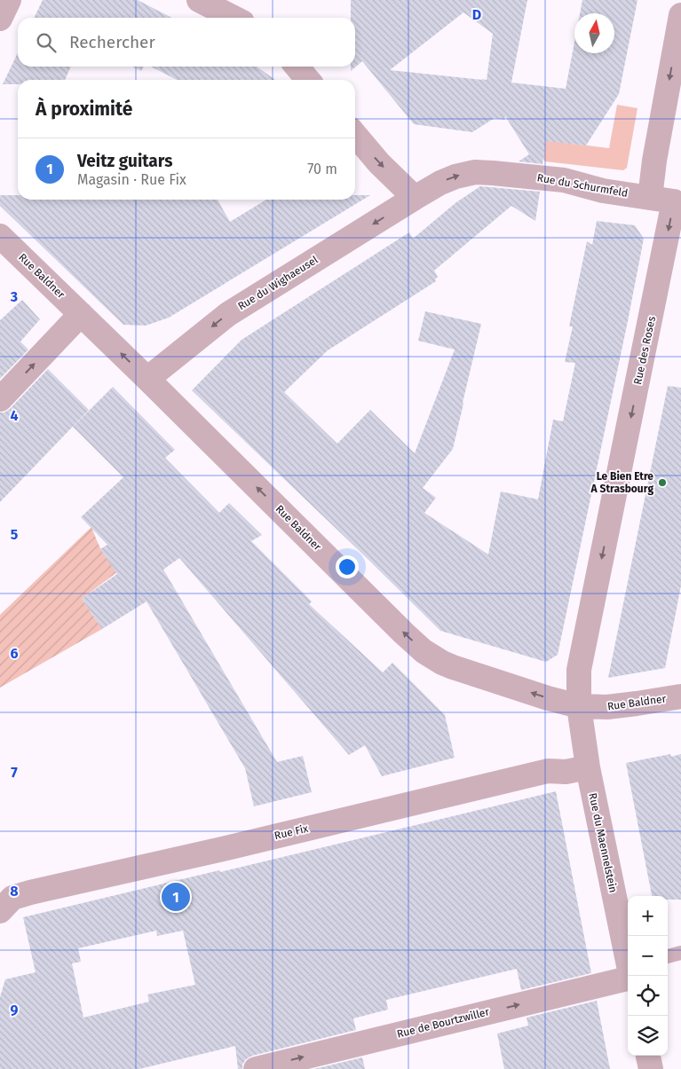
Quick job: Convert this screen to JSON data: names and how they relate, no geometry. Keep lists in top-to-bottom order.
{
  "streets": {
    "street": [
      "Rue du Schurmfeld",
      "Rue Baldner",
      "Rue du Wighaeusel",
      "Rue des Roses",
      "Rue Fix",
      "Rue du Maennelstein",
      "Rue de Bourtzwiller"
    ]
  },
  "crossings": [
    ["Rue du Schurmfeld", "Rue du Wighaeusel"],
    ["Rue du Schurmfeld", "Rue des Roses"],
    ["Rue Baldner", "Rue du Wighaeusel"],
    ["Rue Baldner", "Rue des Roses"],
    ["Rue Baldner", "Rue du Maennelstein"],
    ["Rue des Roses", "Rue du Maennelstein"],
    ["Rue Fix", "Rue du Maennelstein"]
  ],
  "one_way": [
    "Rue du Schurmfeld",
    "Rue Baldner",
    "Rue du Wighaeusel",
    "Rue des Roses",
    "Rue de Bourtzwiller"
  ],
  "places": ["Le Bien Etre A Strasbourg"],
  "north": "top",
  "page": {
    "search": "Rechercher",
    "heading": "À proximité",
    "list": [
      {
        "mark": "1",
        "name": "Veitz guitars",
        "note": "Magasin · Rue Fix",
        "value": "70 m"
      }
    ],
    "pins": "1",
    "map_buttons": ["+", "−"]
  },
  "grid": {
    "columns": ["D"],
    "rows": [
      "3",
      "4",
      "5",
      "6",
      "7",
      "8",
      "9"
    ]
  }
}
